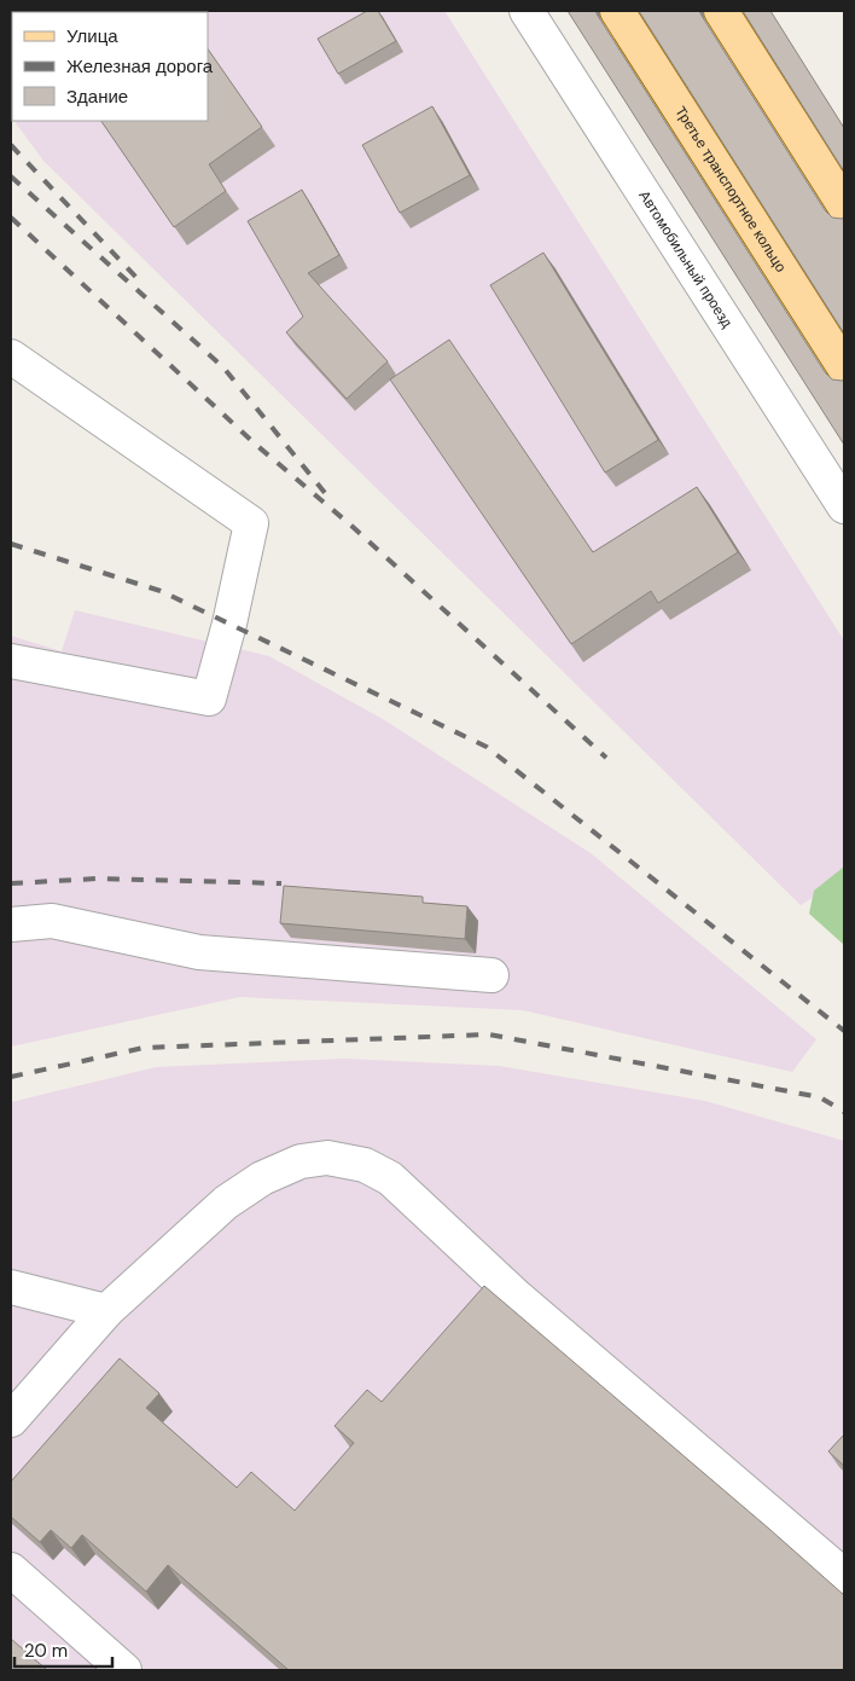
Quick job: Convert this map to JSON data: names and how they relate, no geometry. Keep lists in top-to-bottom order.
{
  "streets": {
    "main road": ["Третье транспортное кольцо"],
    "street": ["Автомобильный проезд"]
  },
  "legend": ["Улица", "Железная дорога", "Здание"],
  "scale_bar": "20 m"
}
